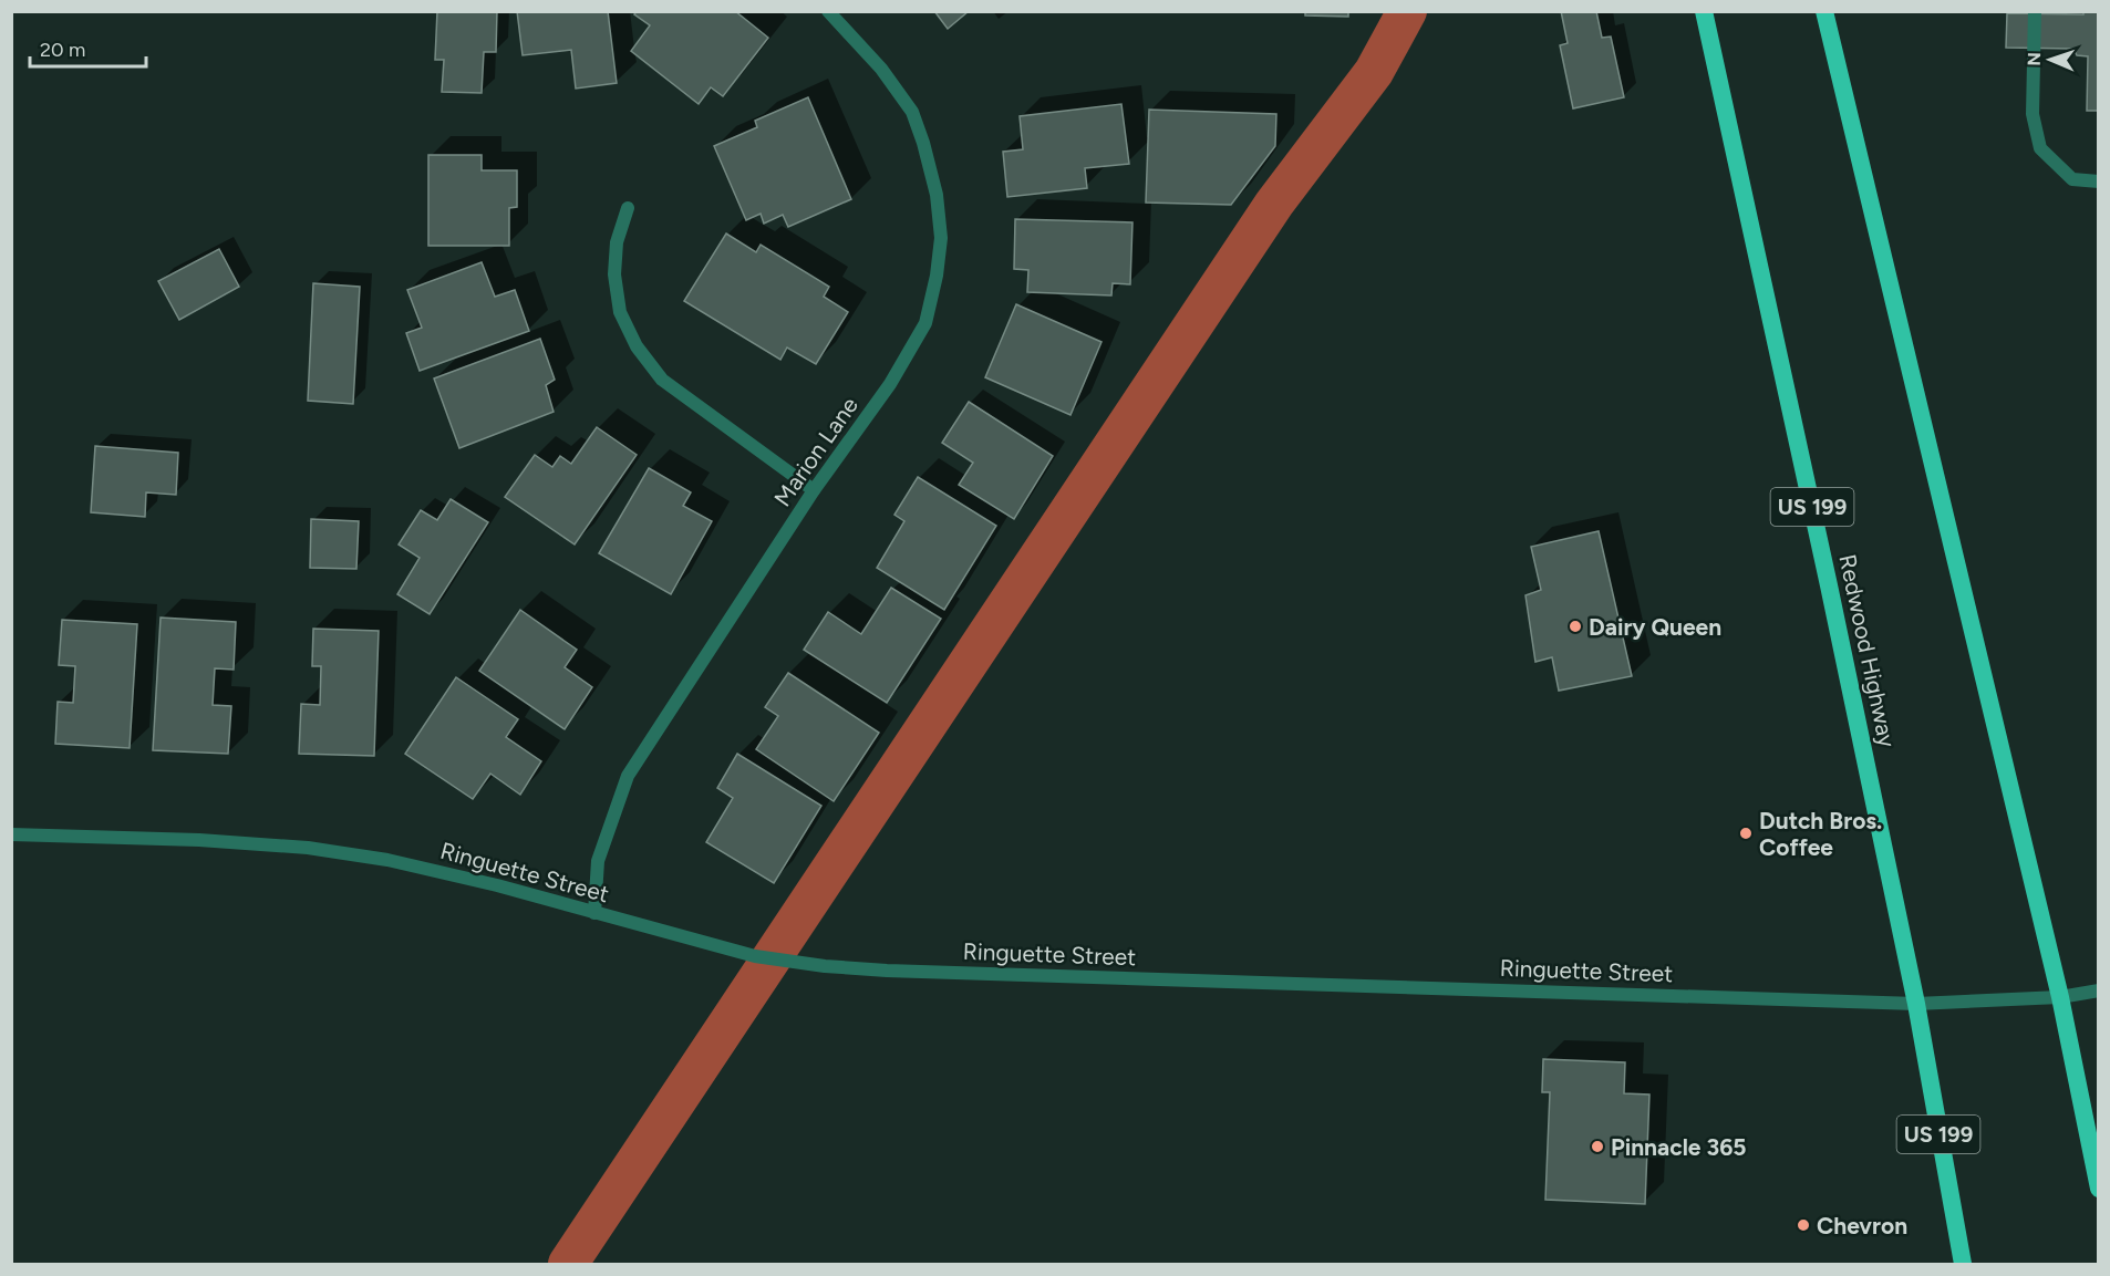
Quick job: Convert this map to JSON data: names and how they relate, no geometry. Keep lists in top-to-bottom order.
{
  "streets": {
    "highway": ["US 199", "Redwood Highway"],
    "street": ["Marion Lane", "Ringuette Street"]
  },
  "crossings": [
    ["Marion Lane", "Ringuette Street"],
    ["Redwood Highway", "Ringuette Street"]
  ],
  "places": [
    "Dairy Queen",
    "Dutch Bros. Coffee",
    "Pinnacle 365",
    "Chevron"
  ],
  "scale_bar": "20 m",
  "north": "left"
}
